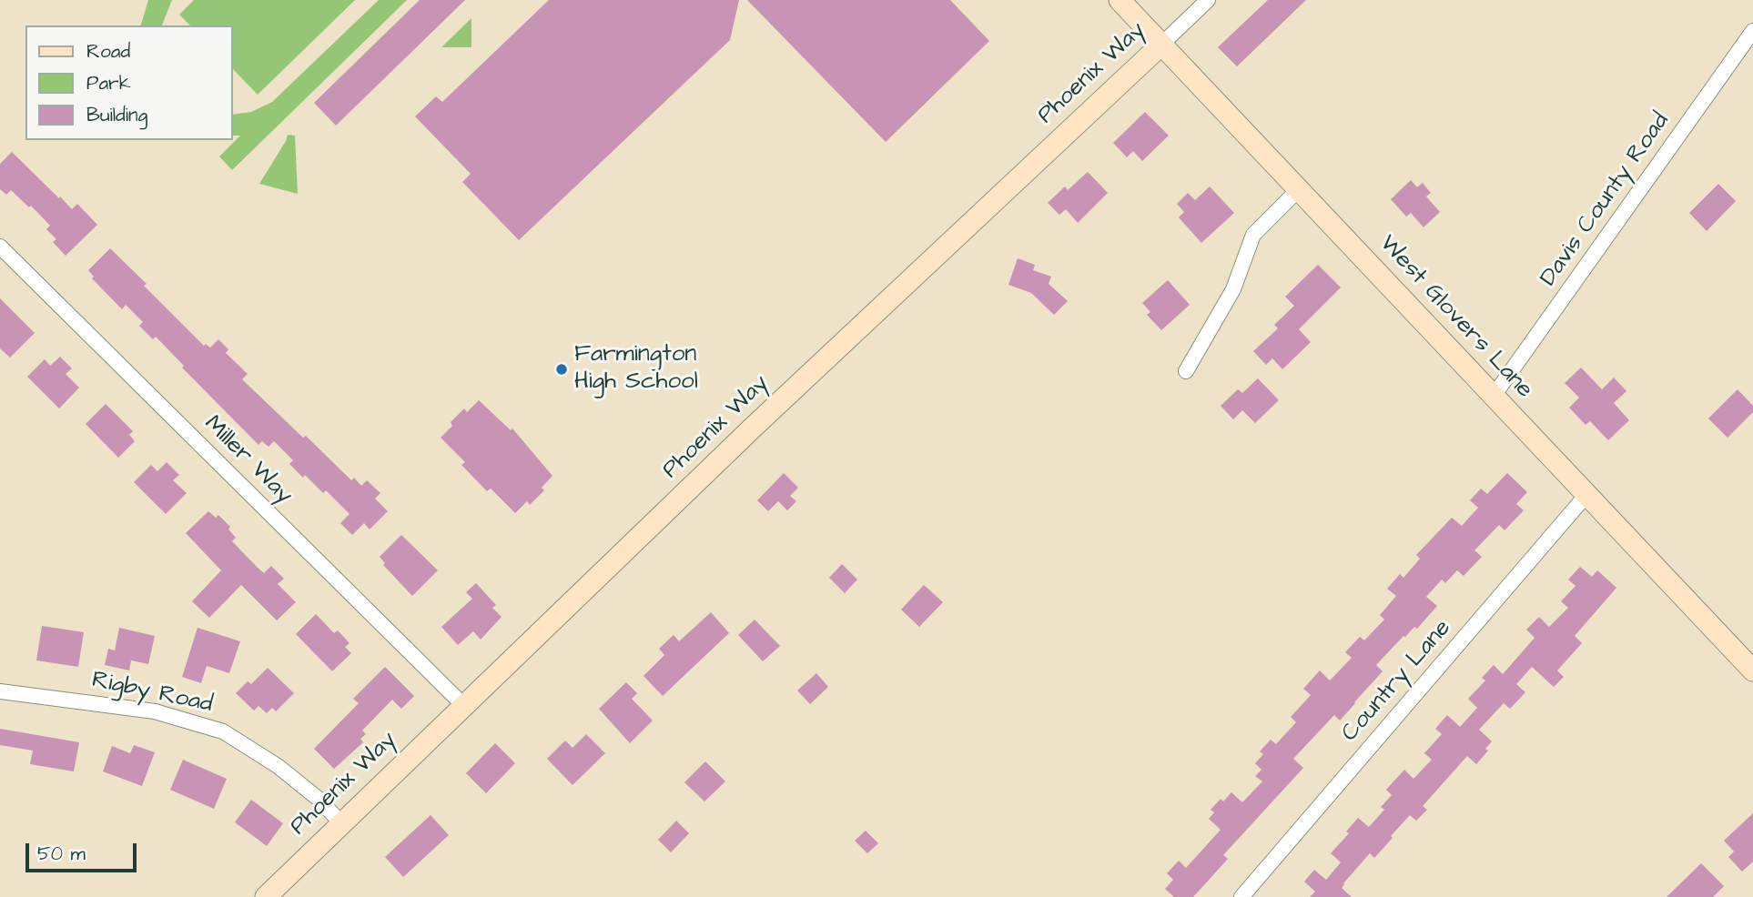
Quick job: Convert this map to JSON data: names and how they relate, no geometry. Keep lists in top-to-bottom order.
{
  "streets": {
    "street": [
      "Phoenix Way",
      "Davis County Road",
      "West Glovers Lane",
      "Miller Way",
      "Country Lane",
      "Rigby Road"
    ]
  },
  "crossings": [
    ["Phoenix Way", "West Glovers Lane"],
    ["Phoenix Way", "Miller Way"],
    ["Phoenix Way", "Rigby Road"],
    ["Davis County Road", "West Glovers Lane"],
    ["West Glovers Lane", "Country Lane"]
  ],
  "places": ["Farmington High School"],
  "legend": ["Road", "Park", "Building"],
  "scale_bar": "50 m"
}
